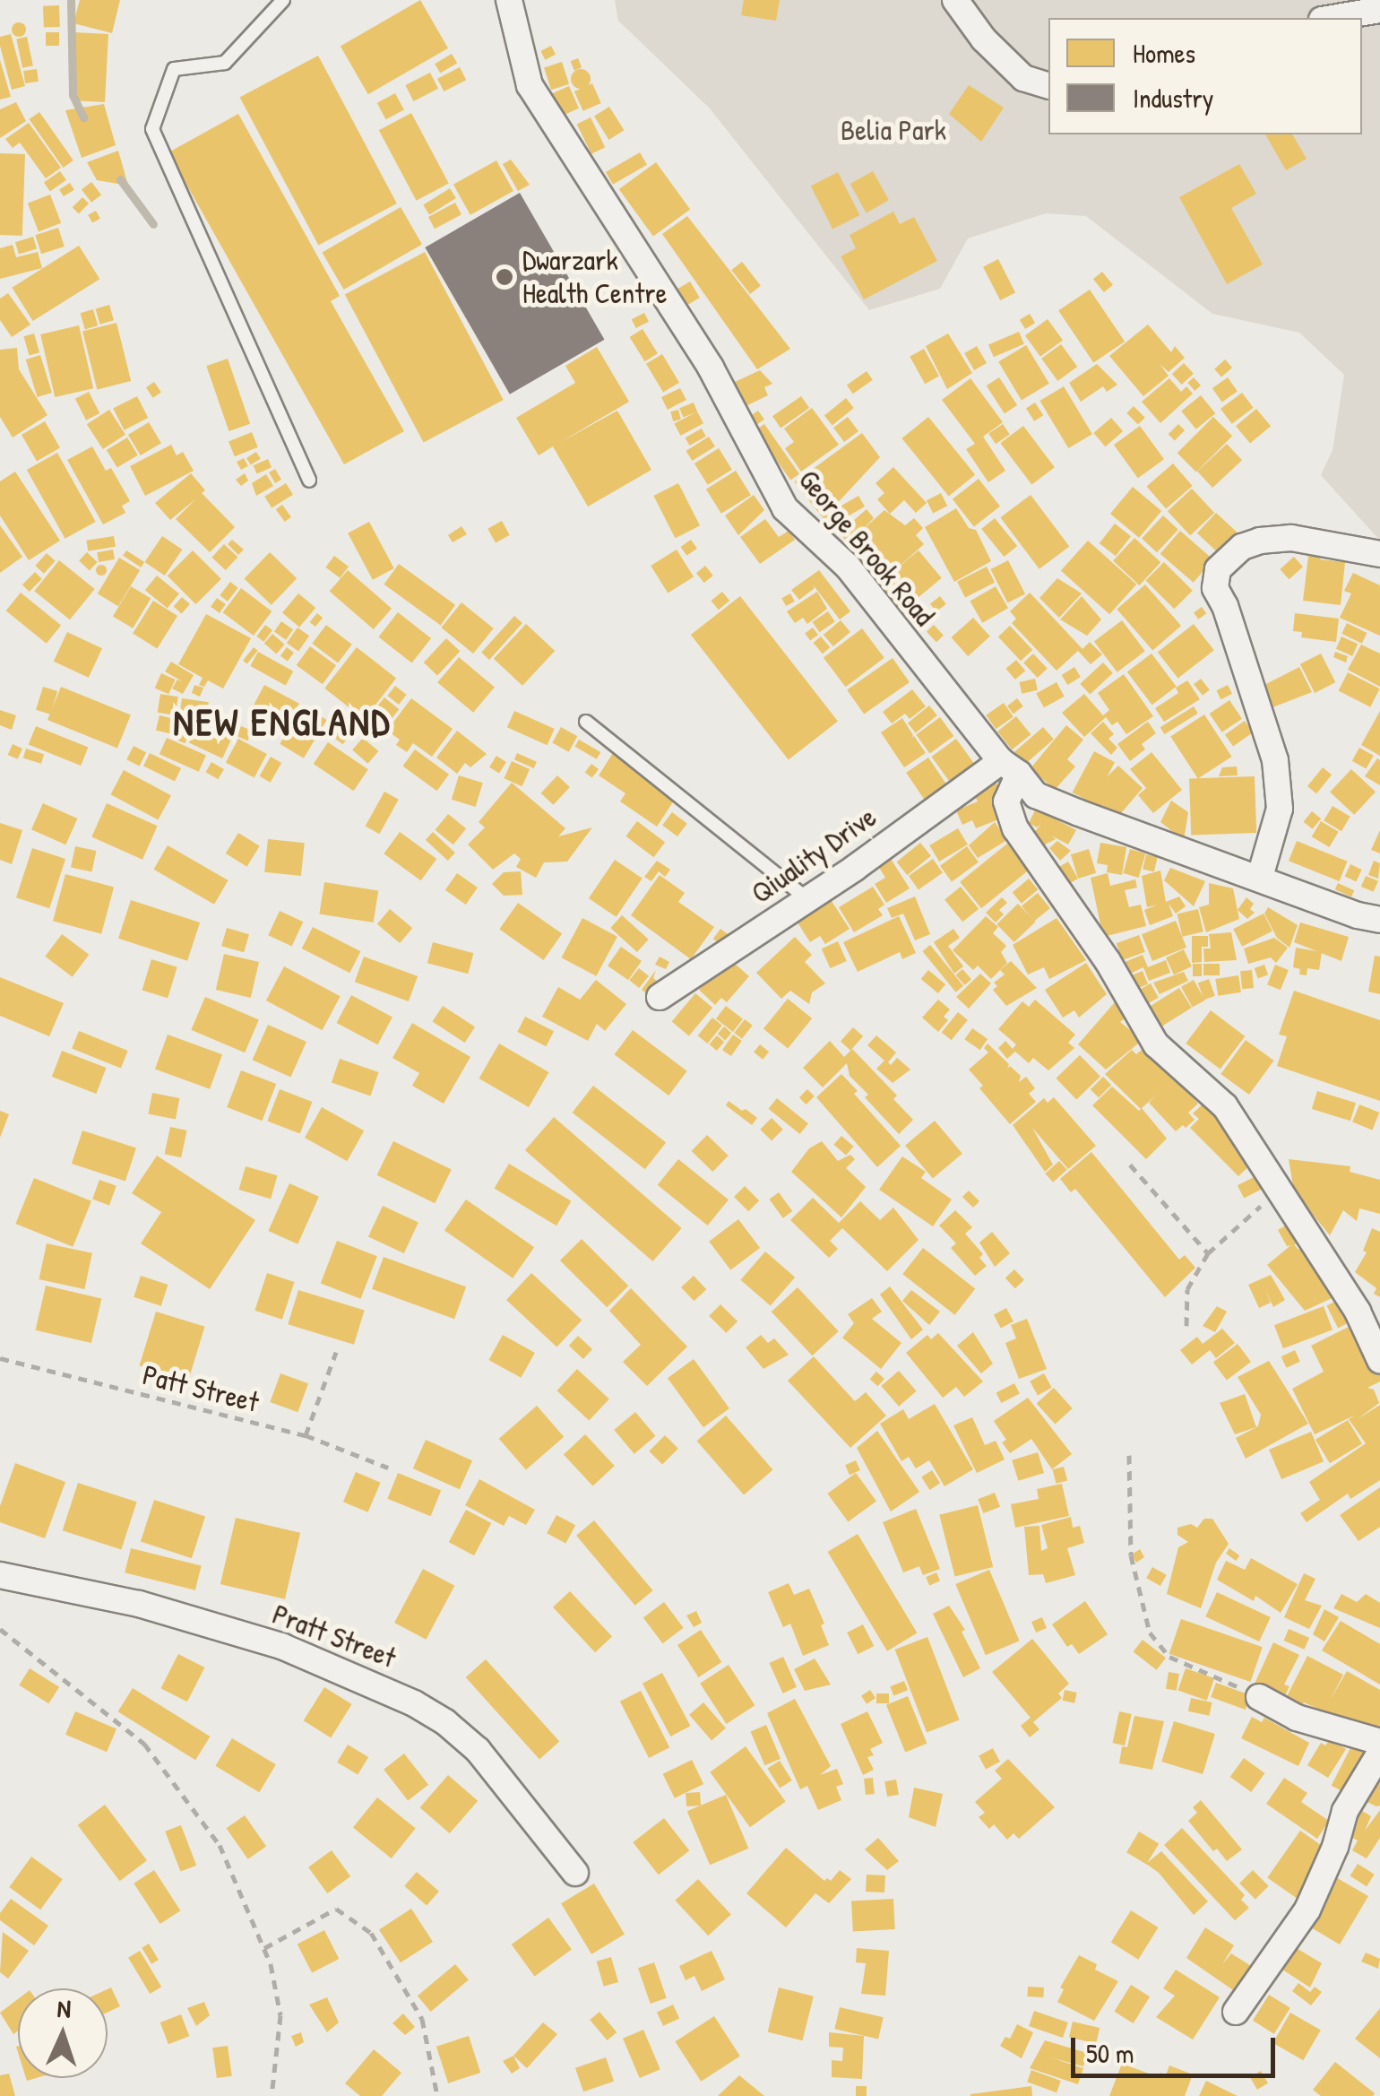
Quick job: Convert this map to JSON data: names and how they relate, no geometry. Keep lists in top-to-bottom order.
{
  "streets": {
    "street": ["George Brook Road", "Qiuality Drive", "Pratt Street"],
    "path": ["Patt Street"]
  },
  "crossings": [
    ["George Brook Road", "Qiuality Drive"]
  ],
  "districts": ["NEW ENGLAND"],
  "parks": ["Belia Park"],
  "places": ["Dwarzark Health Centre"],
  "legend": ["Homes", "Industry"],
  "scale_bar": "50 m",
  "north": "top"
}
